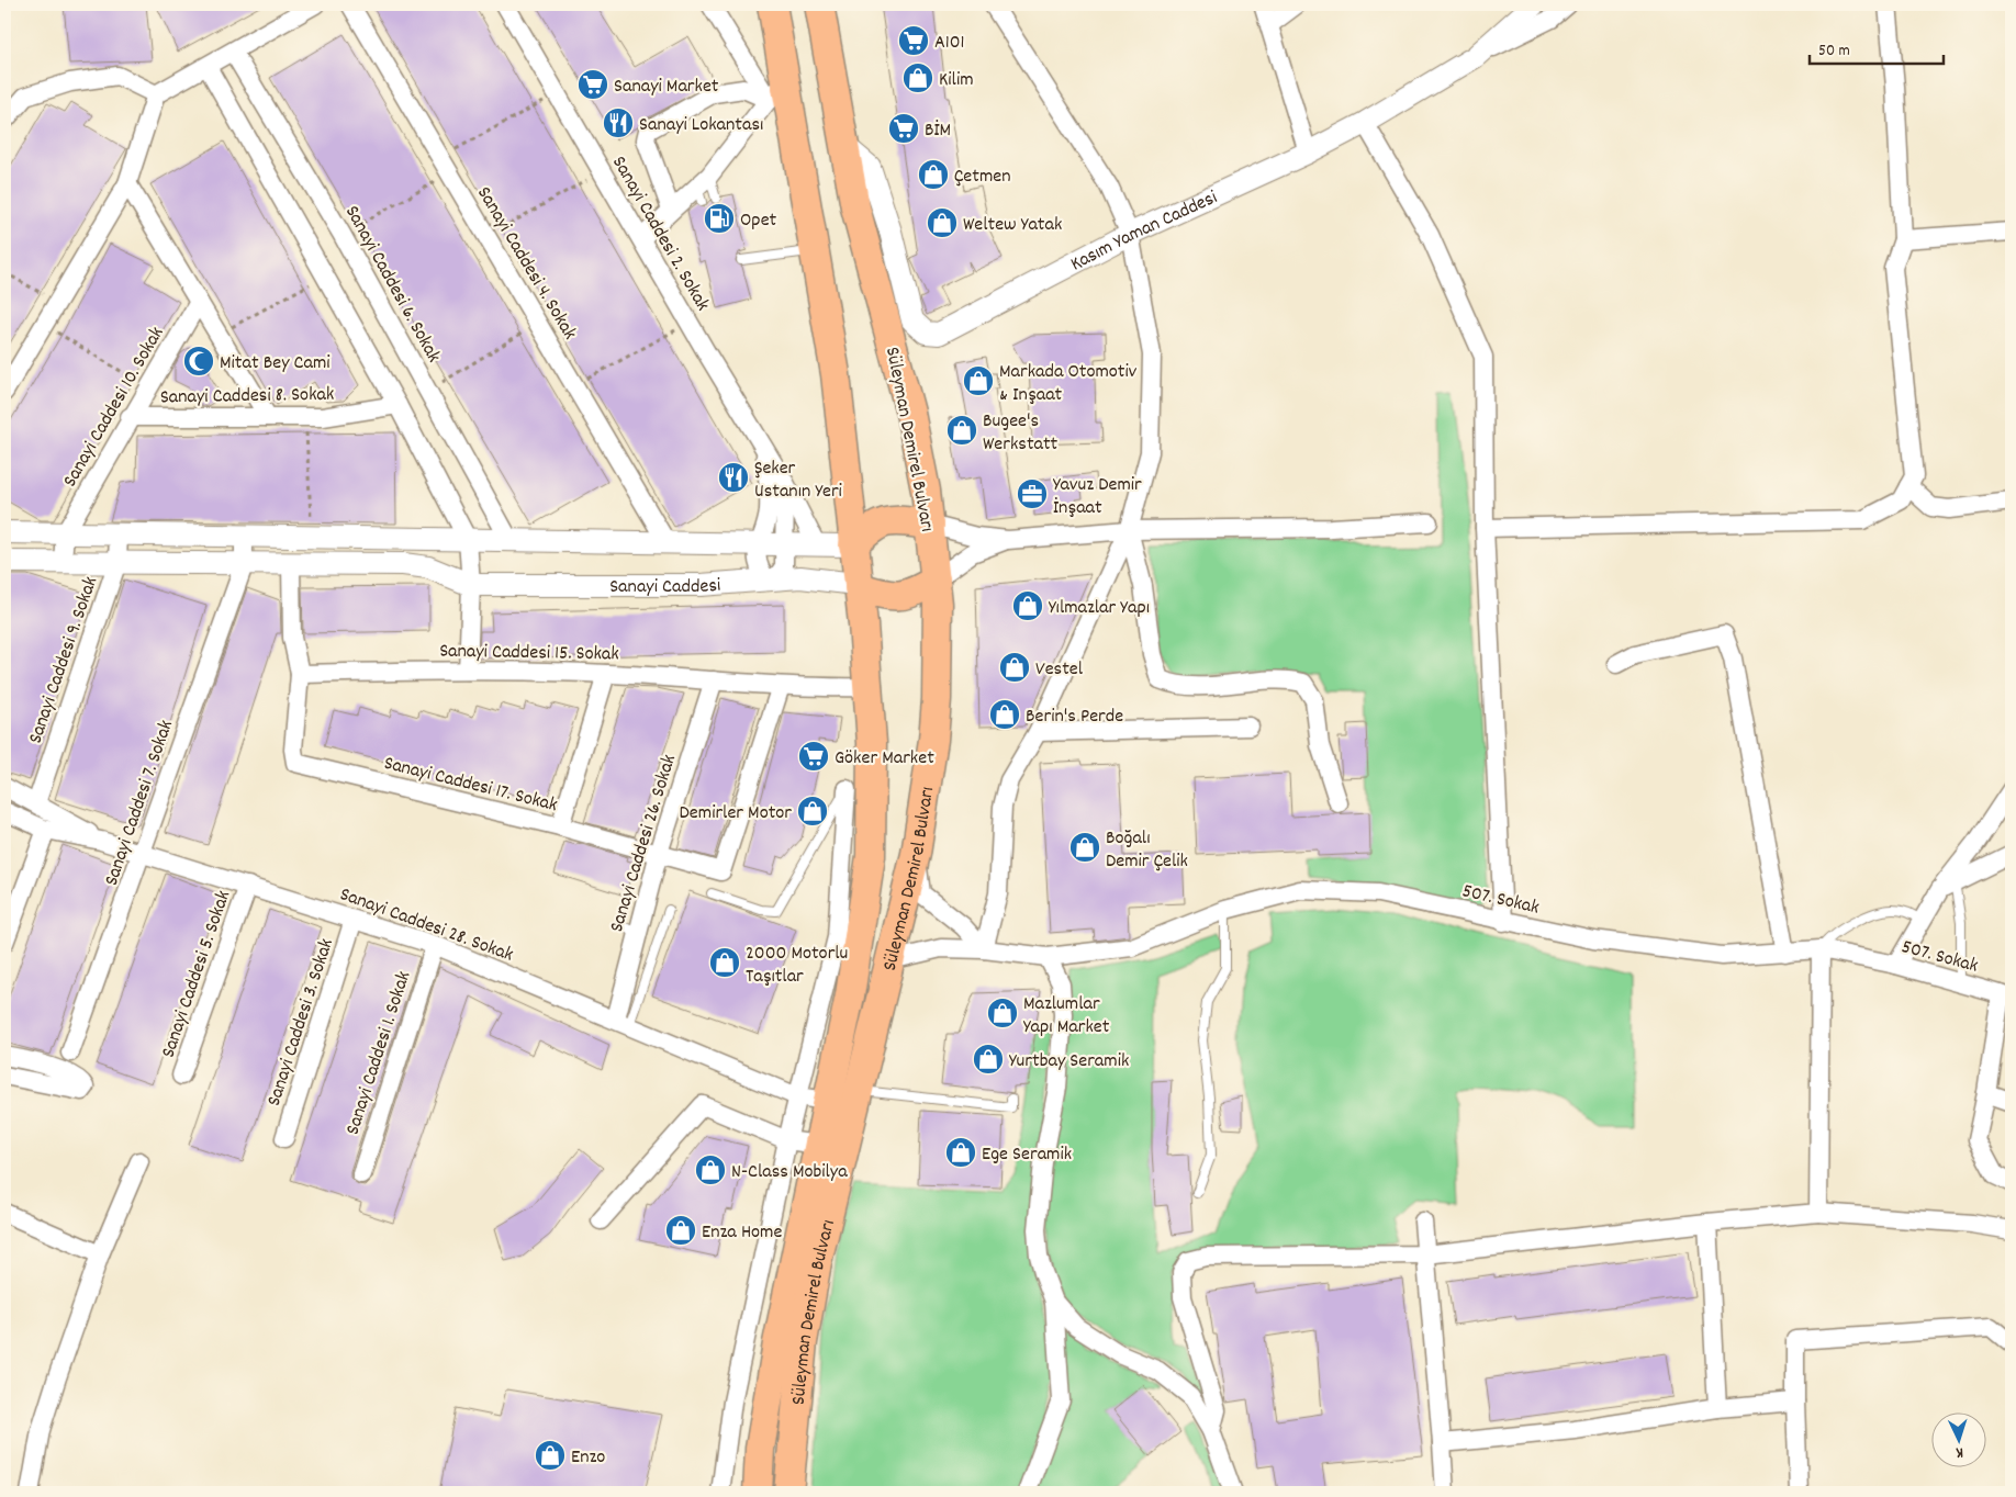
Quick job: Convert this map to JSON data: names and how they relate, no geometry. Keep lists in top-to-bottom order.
{
  "streets": {
    "highway": ["Süleyman Demirel Bulvarı"],
    "street": [
      "Kasım Yaman Caddesi",
      "Sanayi Caddesi 2. Sokak",
      "Sanayi Caddesi 4. Sokak",
      "Sanayi Caddesi 6. Sokak",
      "Sanayi Caddesi 8. Sokak",
      "Sanayi Caddesi 10. Sokak",
      "Sanayi Caddesi",
      "Sanayi Caddesi 15. Sokak",
      "Sanayi Caddesi 9. Sokak",
      "Sanayi Caddesi 17. Sokak",
      "Sanayi Caddesi 7. Sokak",
      "Sanayi Caddesi 26. Sokak",
      "507. Sokak",
      "Sanayi Caddesi 28. Sokak",
      "Sanayi Caddesi 5. Sokak",
      "Sanayi Caddesi 3. Sokak",
      "Sanayi Caddesi 1. Sokak"
    ]
  },
  "crossings": [
    ["Kasım Yaman Caddesi", "Süleyman Demirel Bulvarı"],
    ["Sanayi Caddesi 2. Sokak", "Sanayi Caddesi"],
    ["Sanayi Caddesi 4. Sokak", "Sanayi Caddesi"],
    ["Sanayi Caddesi 6. Sokak", "Sanayi Caddesi"],
    ["Sanayi Caddesi 8. Sokak", "Sanayi Caddesi 10. Sokak"],
    ["Sanayi Caddesi 10. Sokak", "Sanayi Caddesi"],
    ["Süleyman Demirel Bulvarı", "Sanayi Caddesi"],
    ["Süleyman Demirel Bulvarı", "Sanayi Caddesi 15. Sokak"],
    ["Süleyman Demirel Bulvarı", "507. Sokak"],
    ["Süleyman Demirel Bulvarı", "Sanayi Caddesi 28. Sokak"],
    ["Sanayi Caddesi", "Sanayi Caddesi 9. Sokak"],
    ["Sanayi Caddesi", "Sanayi Caddesi 7. Sokak"],
    ["Sanayi Caddesi 15. Sokak", "Sanayi Caddesi 17. Sokak"],
    ["Sanayi Caddesi 15. Sokak", "Sanayi Caddesi 26. Sokak"],
    ["Sanayi Caddesi 17. Sokak", "Sanayi Caddesi 26. Sokak"],
    ["Sanayi Caddesi 7. Sokak", "Sanayi Caddesi 28. Sokak"],
    ["Sanayi Caddesi 26. Sokak", "Sanayi Caddesi 28. Sokak"],
    ["Sanayi Caddesi 28. Sokak", "Sanayi Caddesi 5. Sokak"],
    ["Sanayi Caddesi 28. Sokak", "Sanayi Caddesi 3. Sokak"],
    ["Sanayi Caddesi 28. Sokak", "Sanayi Caddesi 1. Sokak"]
  ],
  "places": {
    "supermarket": [
      "A101",
      "Sanayi Market",
      "BİM",
      "Göker Market"
    ],
    "shop": [
      "Kilim",
      "Çetmen",
      "Weltew Yatak",
      "Markada Otomotiv & Inşaat",
      "Bugee's Werkstatt",
      "Yılmazlar Yapı",
      "Vestel",
      "Berin's Perde",
      "Demirler Motor",
      "Boğalı Demir Çelik",
      "2000 Motorlu Taşıtlar",
      "Mazlumlar Yapı Market",
      "Yurtbay Seramik",
      "Ege Seramik",
      "N-Class Mobilya",
      "Enza Home",
      "Enzo"
    ],
    "restaurant": ["Sanayi Lokantası", "Şeker Ustanın Yeri"],
    "fuel station": ["Opet"],
    "mosque": ["Mitat Bey Cami"],
    "office": ["Yavuz Demir İnşaat"]
  },
  "scale_bar": "50 m",
  "north": "bottom"
}
